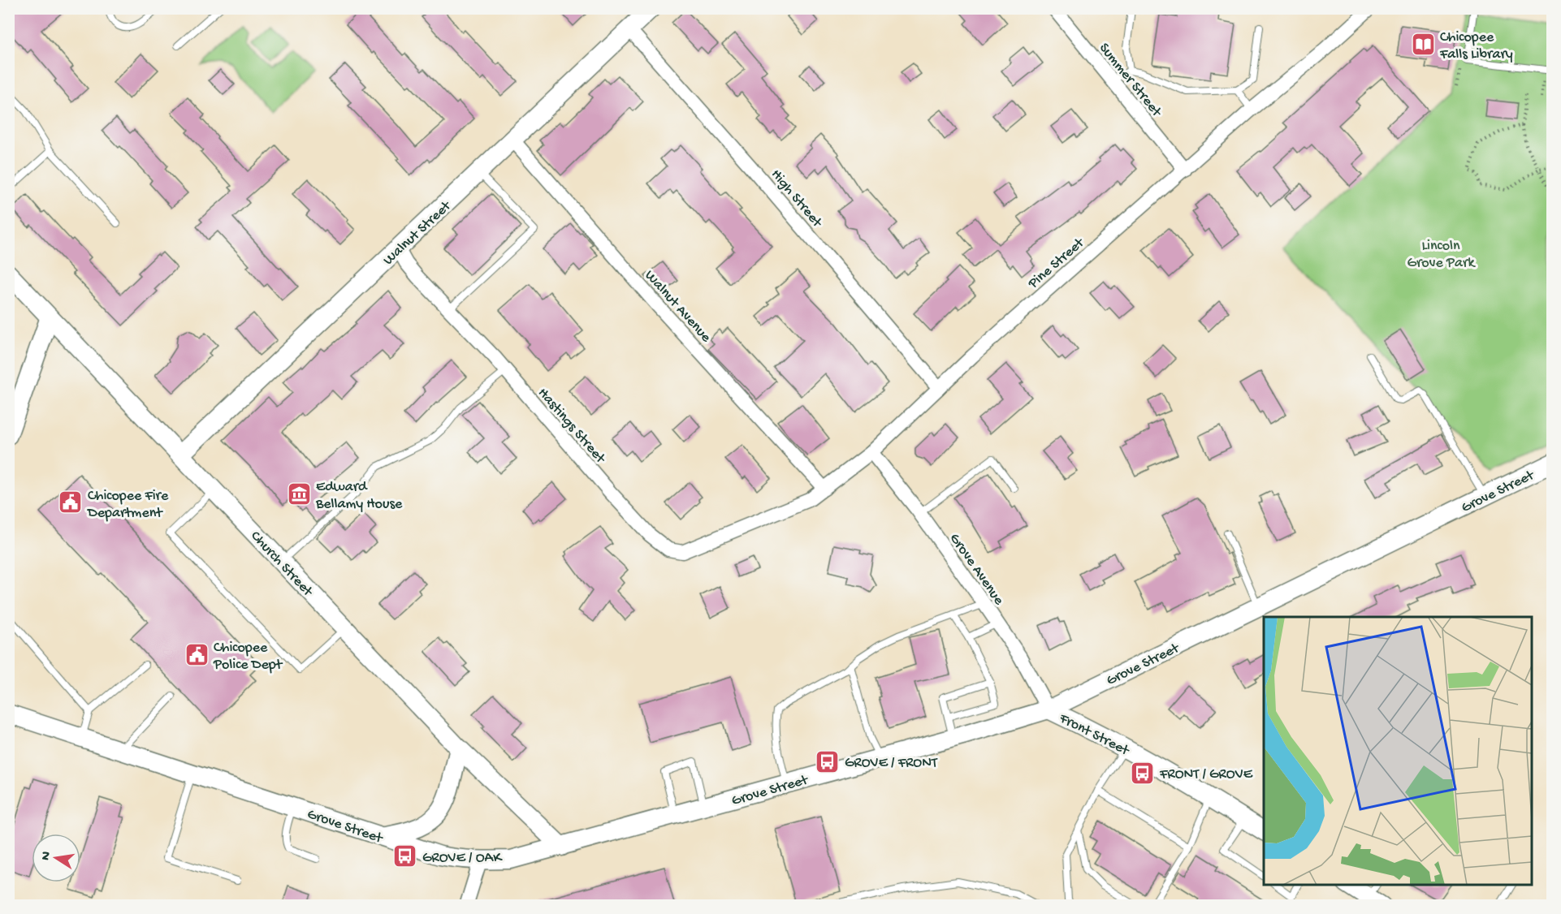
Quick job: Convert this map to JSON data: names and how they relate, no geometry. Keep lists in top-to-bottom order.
{
  "streets": {
    "main road": [
      "Walnut Street",
      "Grove Street",
      "Church Street",
      "Front Street"
    ],
    "street": [
      "Summer Street",
      "High Street",
      "Pine Street",
      "Walnut Avenue",
      "Hastings Street",
      "Grove Avenue"
    ]
  },
  "crossings": [
    ["Summer Street", "Pine Street"],
    ["High Street", "Walnut Street"],
    ["High Street", "Pine Street"],
    ["Walnut Street", "Walnut Avenue"],
    ["Walnut Street", "Hastings Street"],
    ["Walnut Street", "Church Street"],
    ["Pine Street", "Walnut Avenue"],
    ["Pine Street", "Hastings Street"],
    ["Pine Street", "Grove Avenue"],
    ["Grove Street", "Church Street"],
    ["Grove Street", "Grove Avenue"],
    ["Grove Street", "Front Street"],
    ["Grove Avenue", "Front Street"]
  ],
  "parks": ["Lincoln Grove Park"],
  "places": {
    "library": ["Chicopee Falls Library"],
    "museum": ["Edward Bellamy House"],
    "public building": ["Chicopee Fire Department", "Chicopee Police Dept"],
    "bus stop": ["GROVE / FRONT", "FRONT / GROVE", "GROVE / OAK"]
  },
  "north": "left"
}
